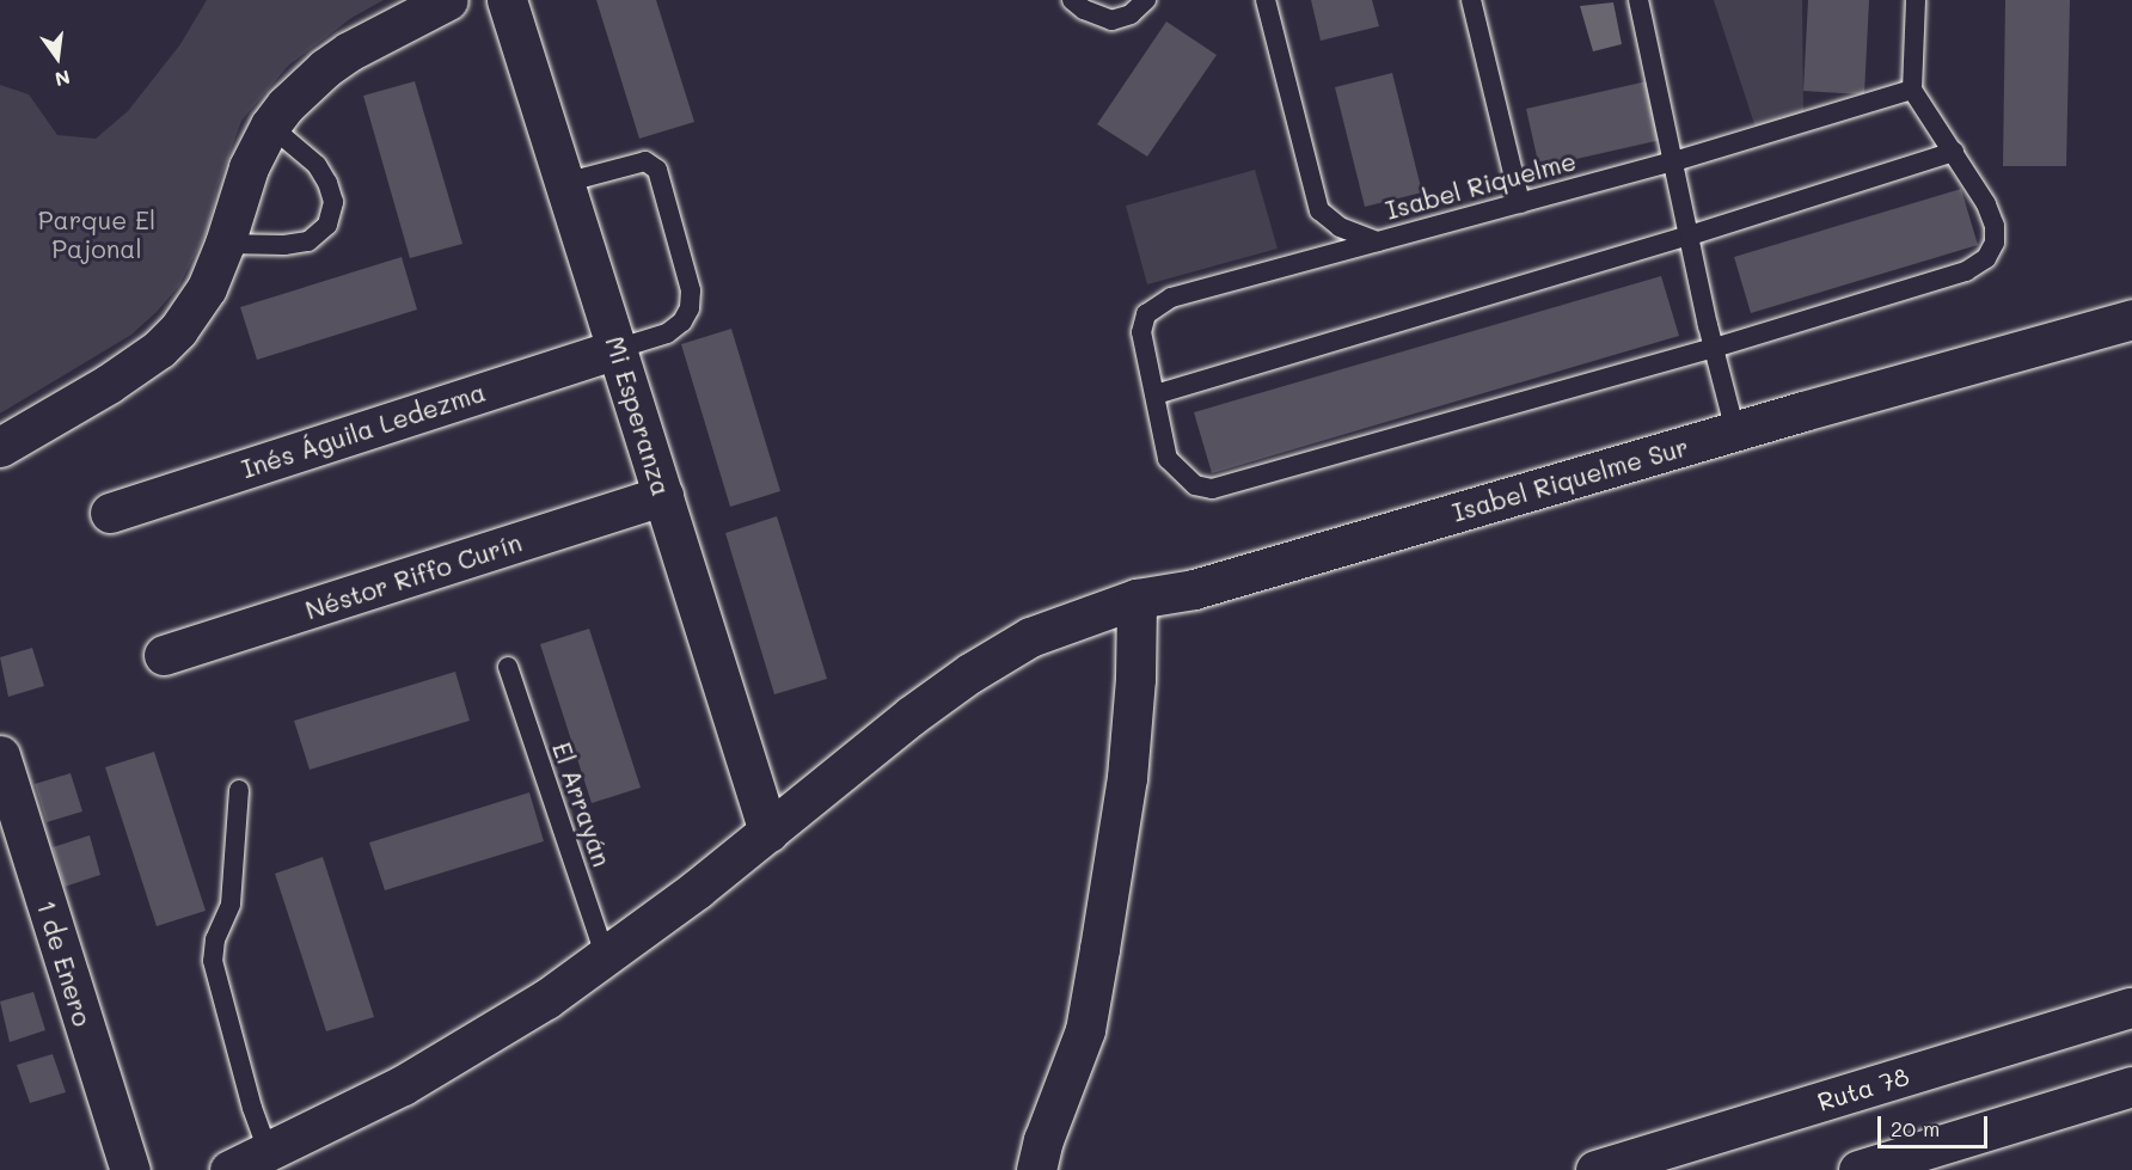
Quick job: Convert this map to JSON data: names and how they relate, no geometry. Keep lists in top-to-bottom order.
{
  "streets": {
    "main road": [
      "Mi Esperanza",
      "Inés Águila Ledezma",
      "Isabel Riquelme Sur",
      "Néstor Riffo Curín",
      "1 de Enero",
      "Ruta 78"
    ],
    "lane": ["Isabel Riquelme", "El Arrayán"]
  },
  "crossings": [
    ["Mi Esperanza", "Inés Águila Ledezma"],
    ["Mi Esperanza", "Isabel Riquelme Sur"],
    ["Mi Esperanza", "Néstor Riffo Curín"],
    ["Isabel Riquelme Sur", "El Arrayán"]
  ],
  "parks": ["Parque El Pajonal"],
  "scale_bar": "20 m",
  "north": "bottom"
}
